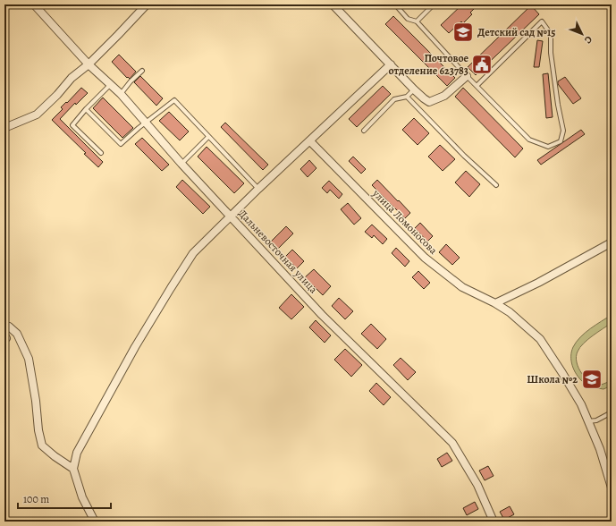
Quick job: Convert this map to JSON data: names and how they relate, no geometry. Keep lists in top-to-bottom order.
{
  "streets": {
    "street": ["улица Ломоносова", "Дальневосточная улица"]
  },
  "places": {
    "school or university": ["Детский сад №15", "Школа №2"],
    "public building": ["Почтовое отделение 623783"]
  },
  "scale_bar": "100 m",
  "north": "bottom right"
}
